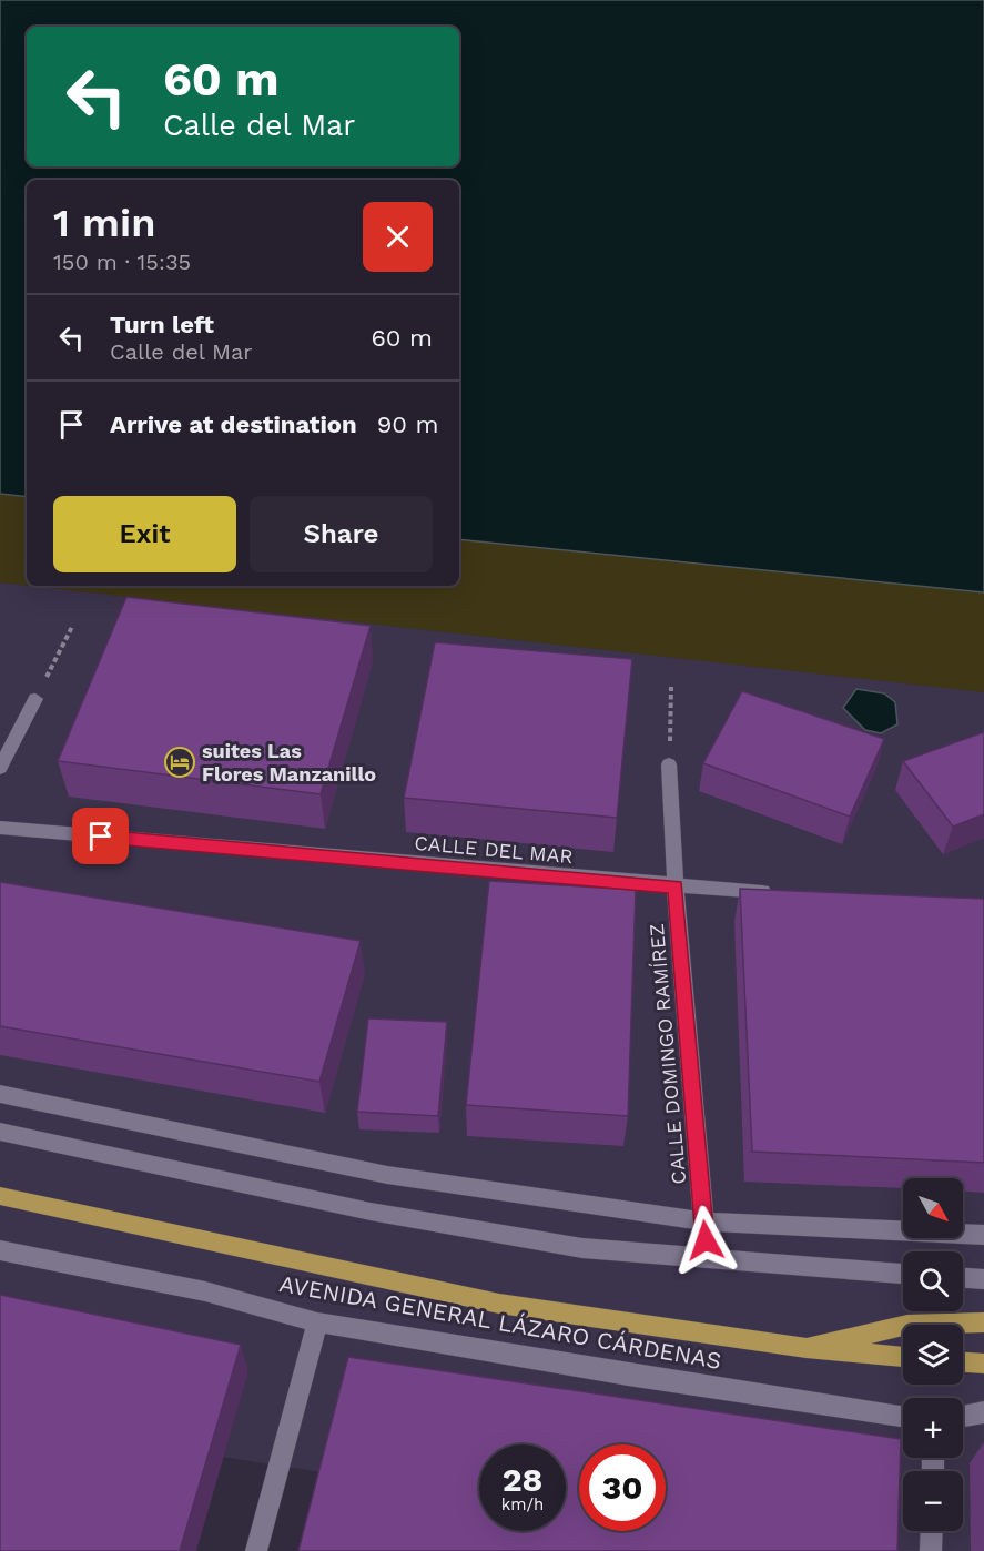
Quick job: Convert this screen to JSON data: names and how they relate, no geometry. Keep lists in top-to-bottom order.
{
  "streets": {
    "main road": ["AVENIDA GENERAL LÁZARO CÁRDENAS"],
    "street": ["CALLE DEL MAR", "CALLE DOMINGO RAMÍREZ"]
  },
  "crossings": [
    ["CALLE DEL MAR", "CALLE DOMINGO RAMÍREZ"]
  ],
  "places": {
    "hotel": ["suites Las Flores Manzanillo"]
  },
  "north": "bottom right",
  "page": {
    "turn": ["60 m", "Calle del Mar"],
    "heading": ["1 min", "150 m · 15:35"],
    "list": [
      {
        "name": "Turn left",
        "note": "Calle del Mar",
        "value": "60 m"
      },
      {
        "name": "Arrive at destination",
        "value": "90 m"
      }
    ],
    "buttons": ["Exit", "Share"],
    "map_buttons": ["+", "−"],
    "speed": "28 km/h",
    "limit": "30"
  }
}
